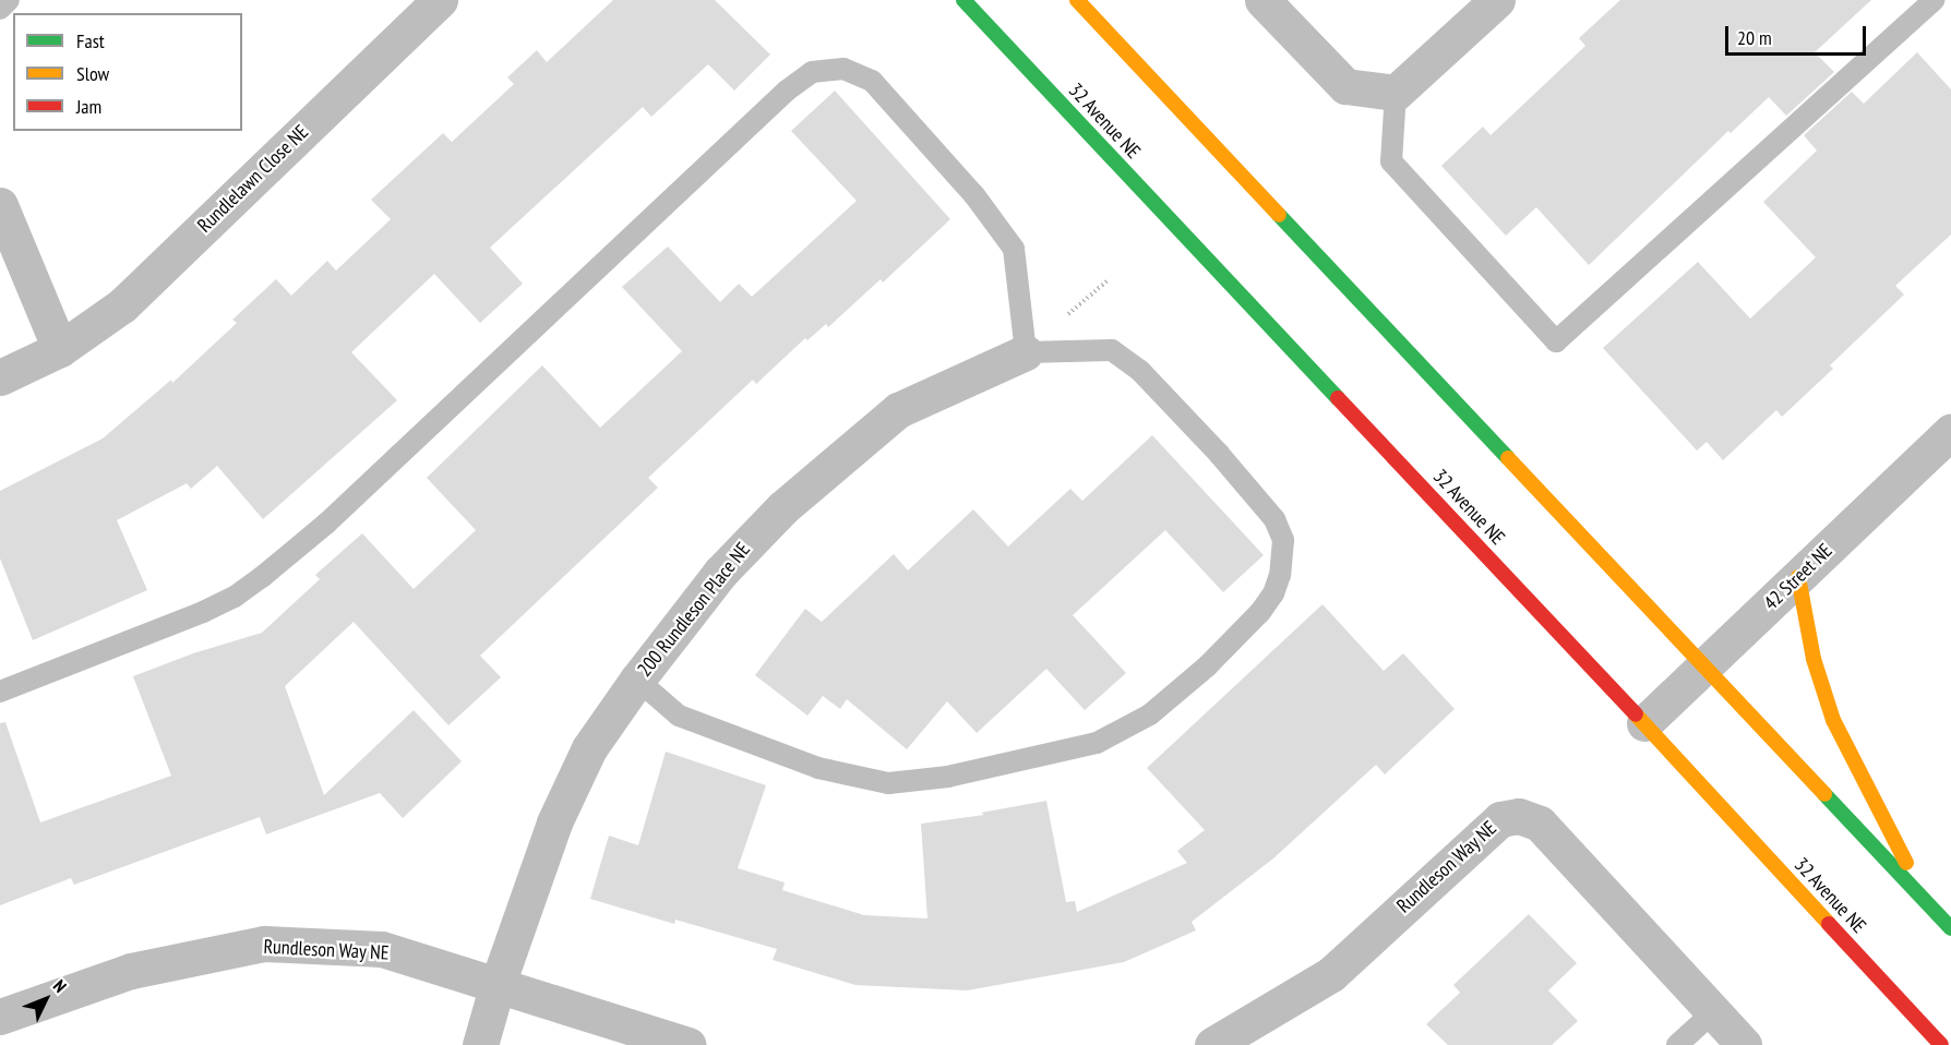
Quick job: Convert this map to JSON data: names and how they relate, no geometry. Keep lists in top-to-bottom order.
{
  "streets": {
    "main road": ["32 Avenue NE"],
    "street": [
      "Rundlelawn Close NE",
      "42 Street NE",
      "200 Rundleson Place NE",
      "Rundleson Way NE"
    ]
  },
  "crossings": [
    ["32 Avenue NE", "42 Street NE"],
    ["200 Rundleson Place NE", "Rundleson Way NE"]
  ],
  "legend": ["Fast", "Slow", "Jam"],
  "scale_bar": "20 m",
  "north": "top right"
}
